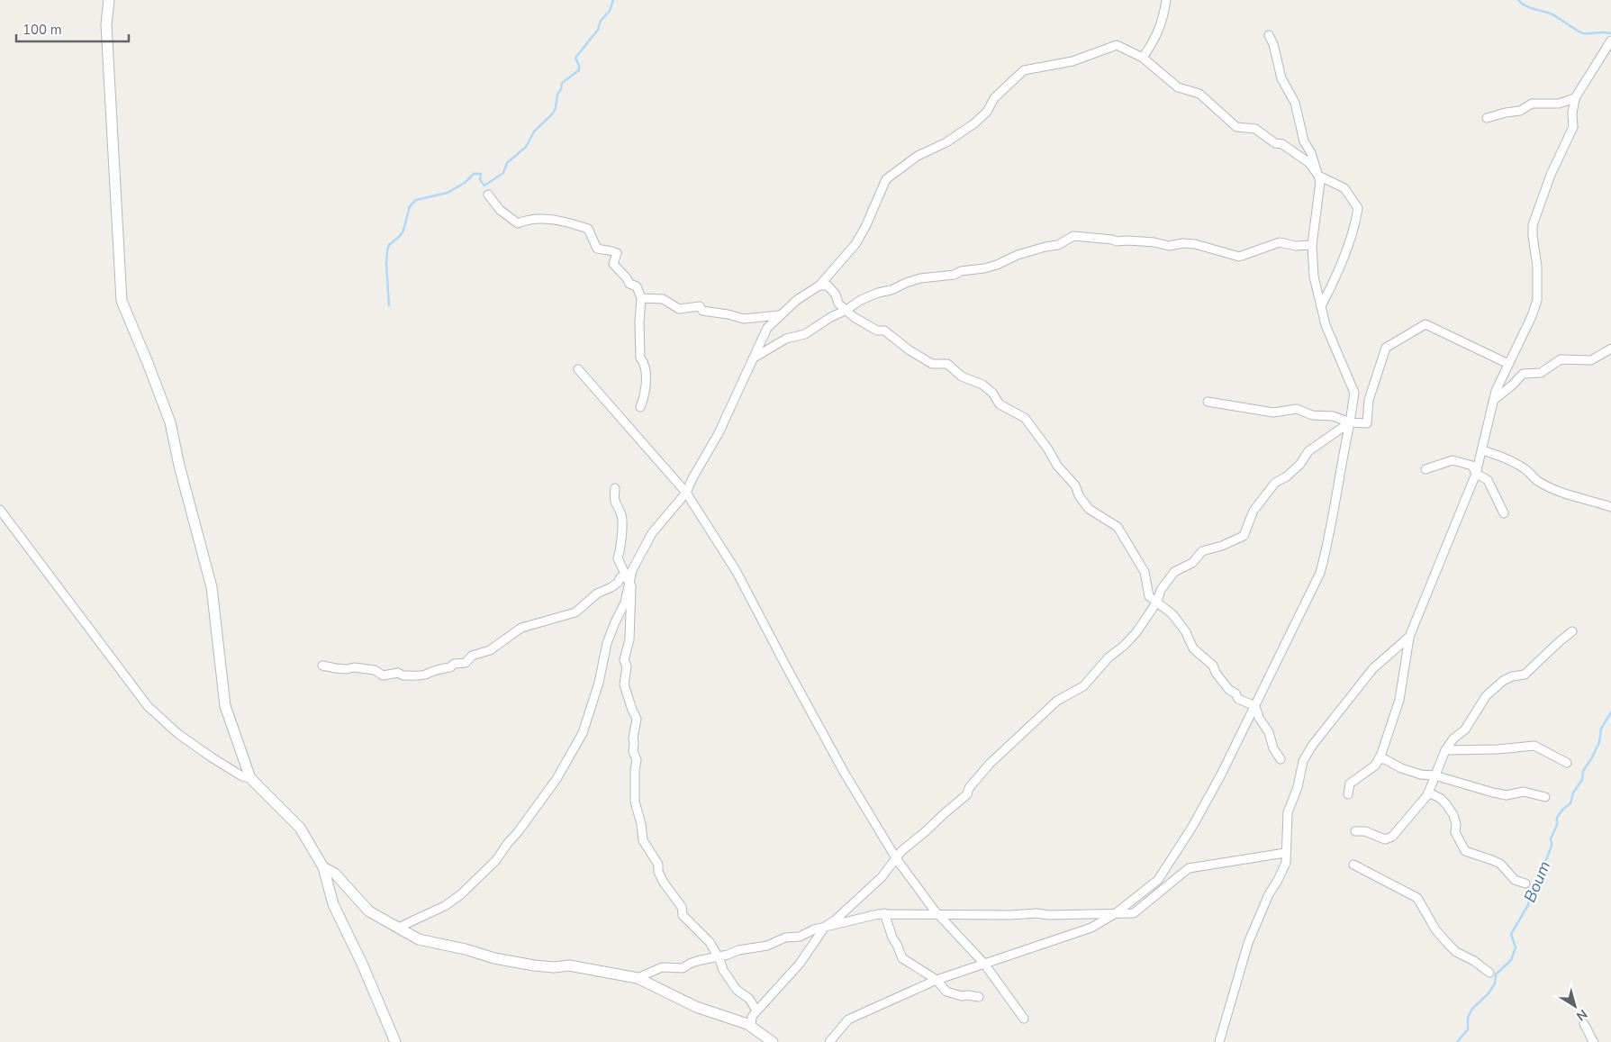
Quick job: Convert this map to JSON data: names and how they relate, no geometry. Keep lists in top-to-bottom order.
{
  "water": ["Boum"],
  "scale_bar": "100 m",
  "north": "bottom right"
}
